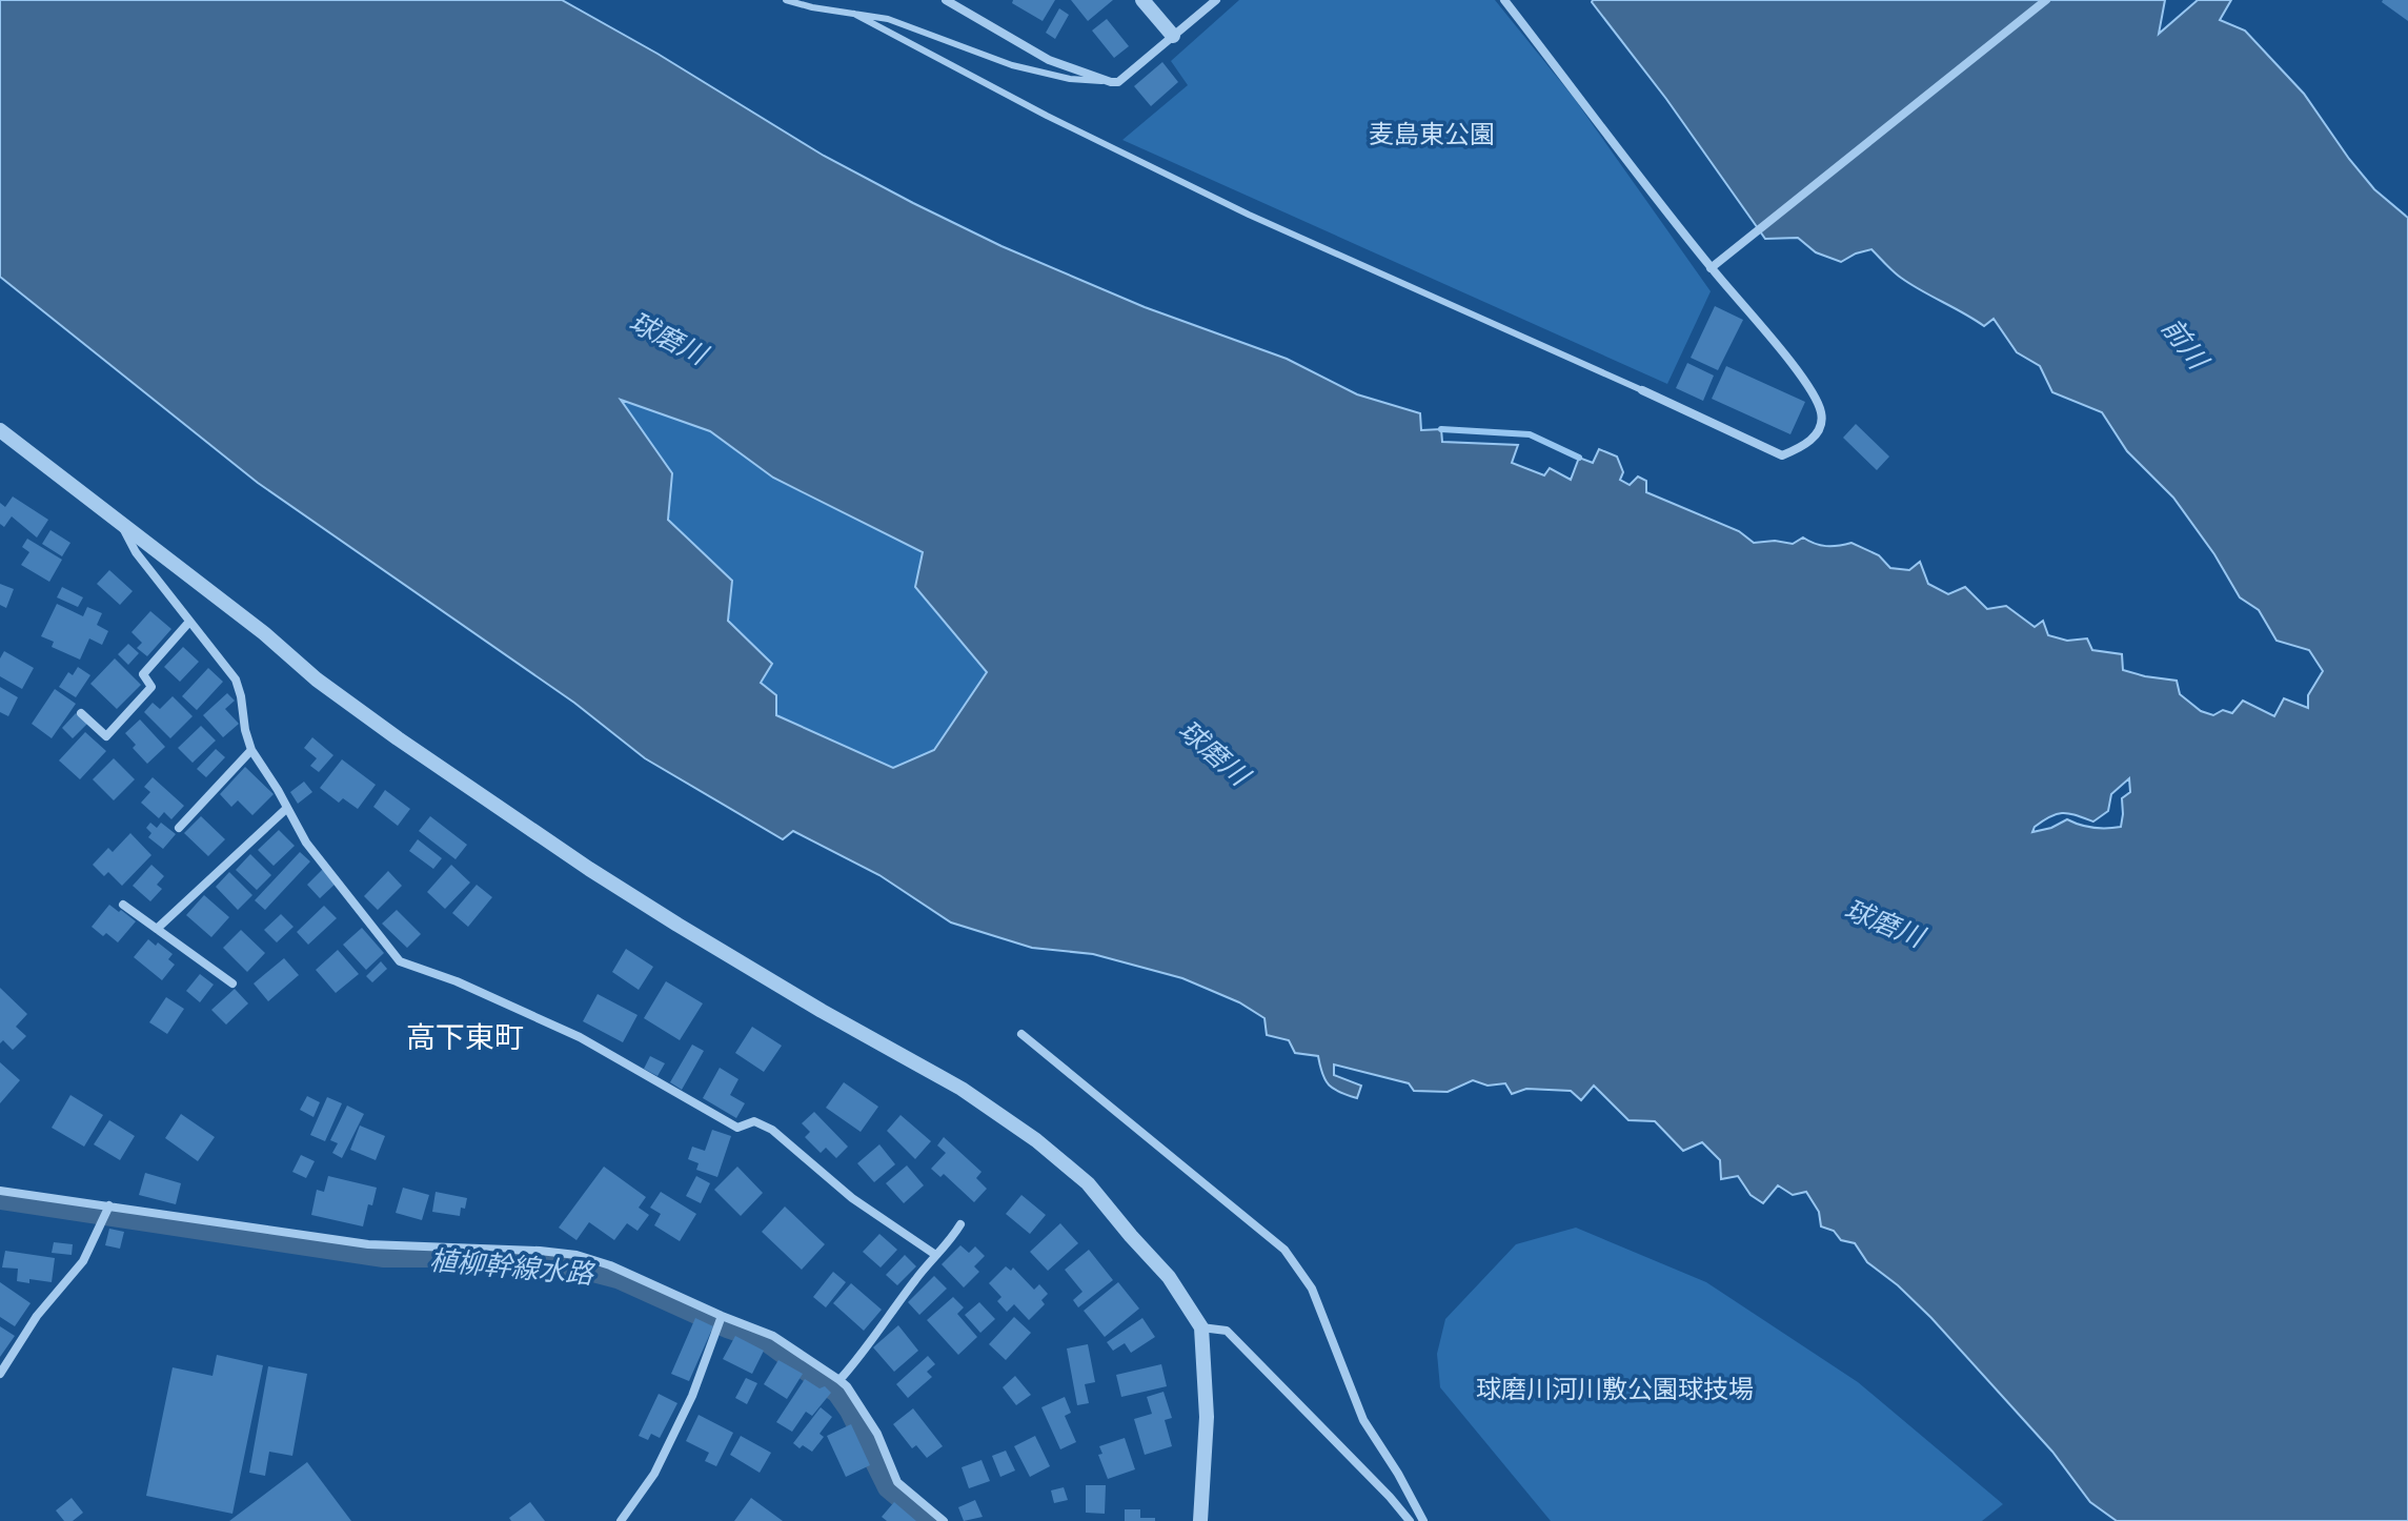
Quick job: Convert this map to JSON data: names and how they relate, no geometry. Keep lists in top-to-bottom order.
{
  "districts": ["高下東町"],
  "water": ["球磨川", "前川", "植柳幹線水路"],
  "parks": ["麦島東公園", "球磨川河川敷公園球技場"]
}
